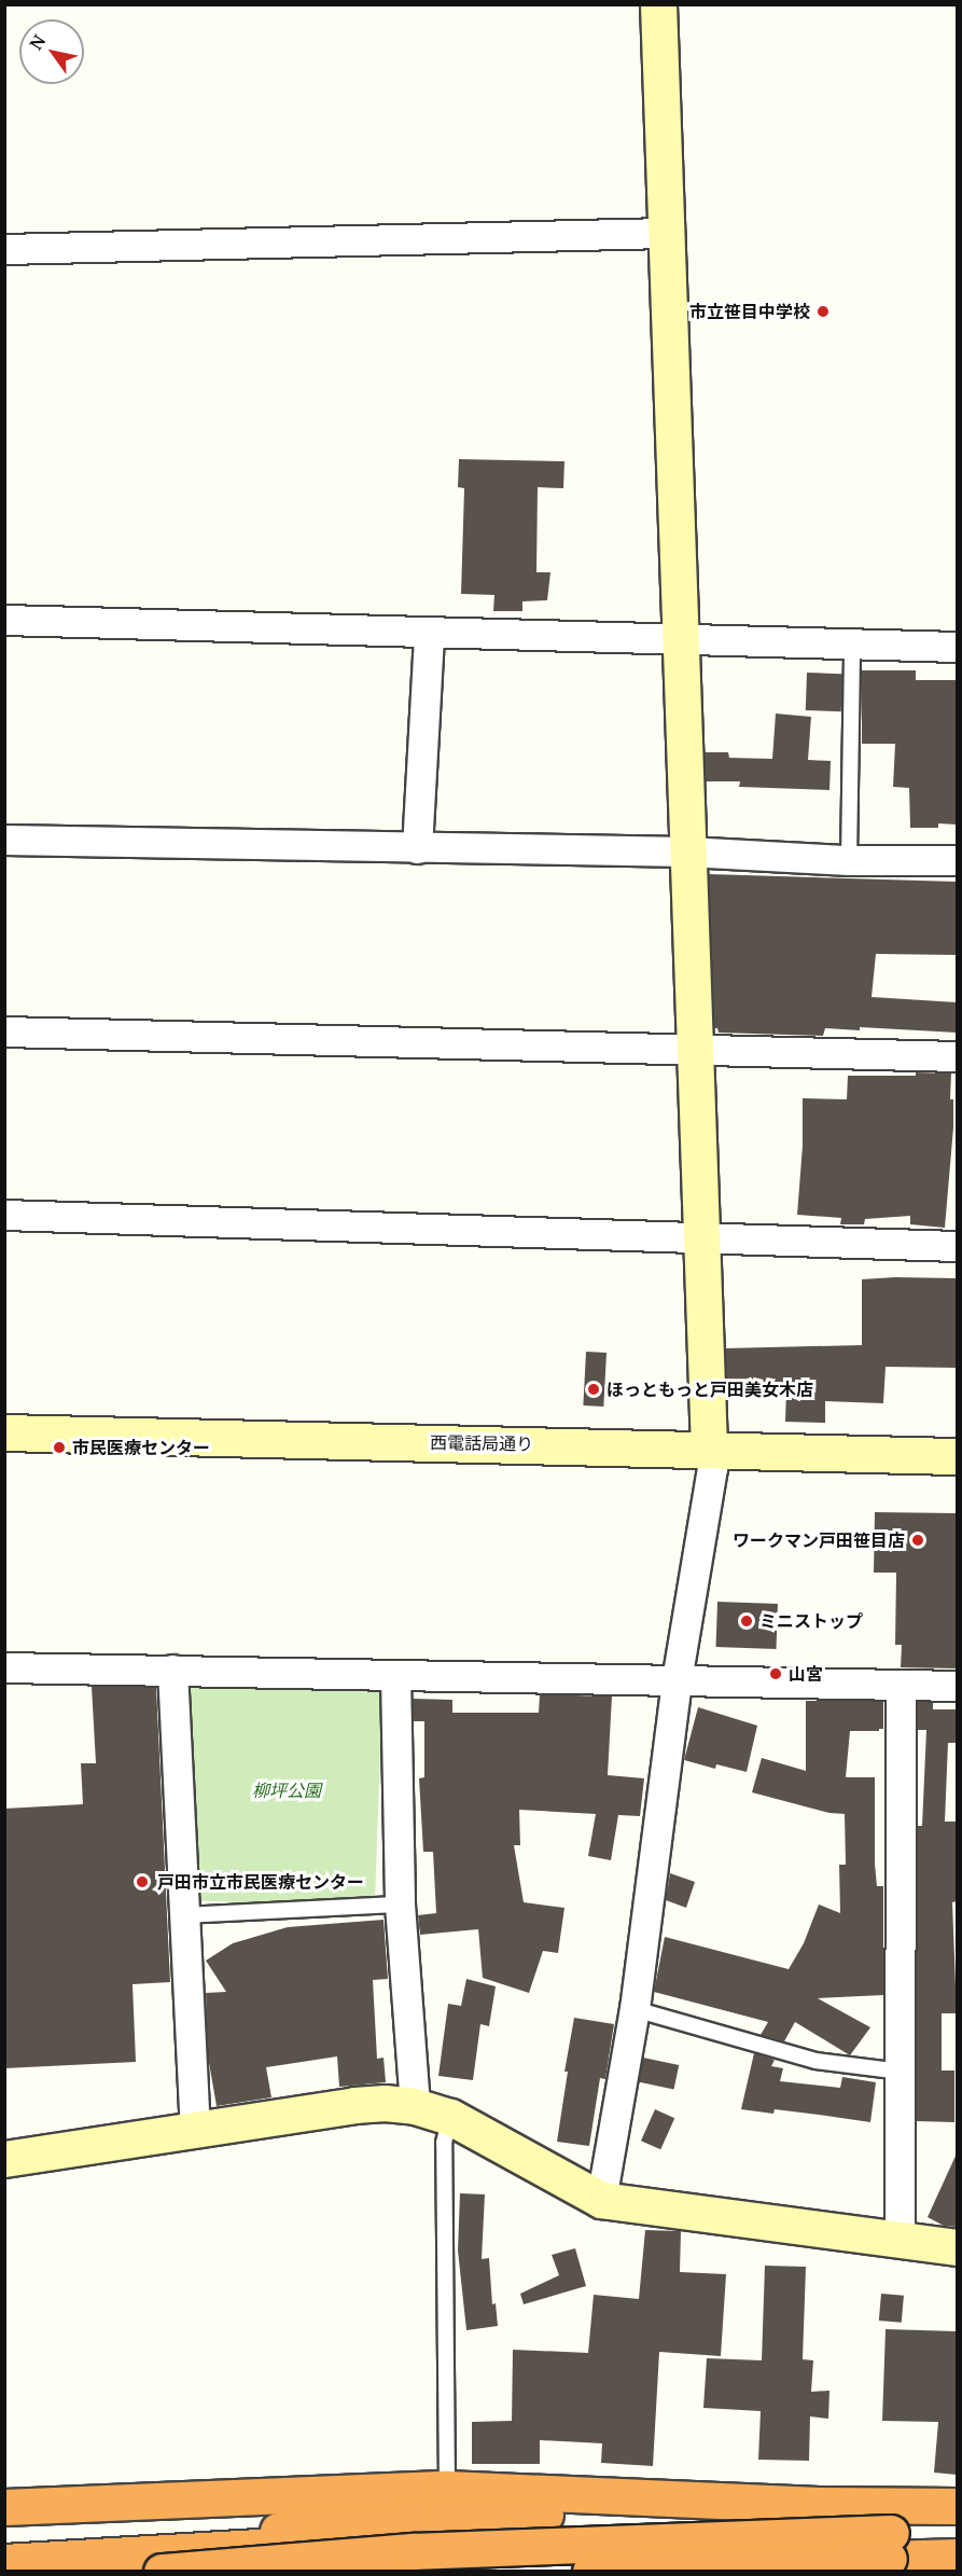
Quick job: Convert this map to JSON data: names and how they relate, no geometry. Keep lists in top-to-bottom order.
{
  "streets": {
    "street": ["西電話局通り"]
  },
  "parks": ["柳坪公園"],
  "places": [
    "市立笹目中学校",
    "ほっともっと戸田美女木店",
    "市民医療センター",
    "ワークマン戸田笹目店",
    "ミニストップ",
    "山宮",
    "戸田市立市民医療センター"
  ],
  "north": "top left"
}
